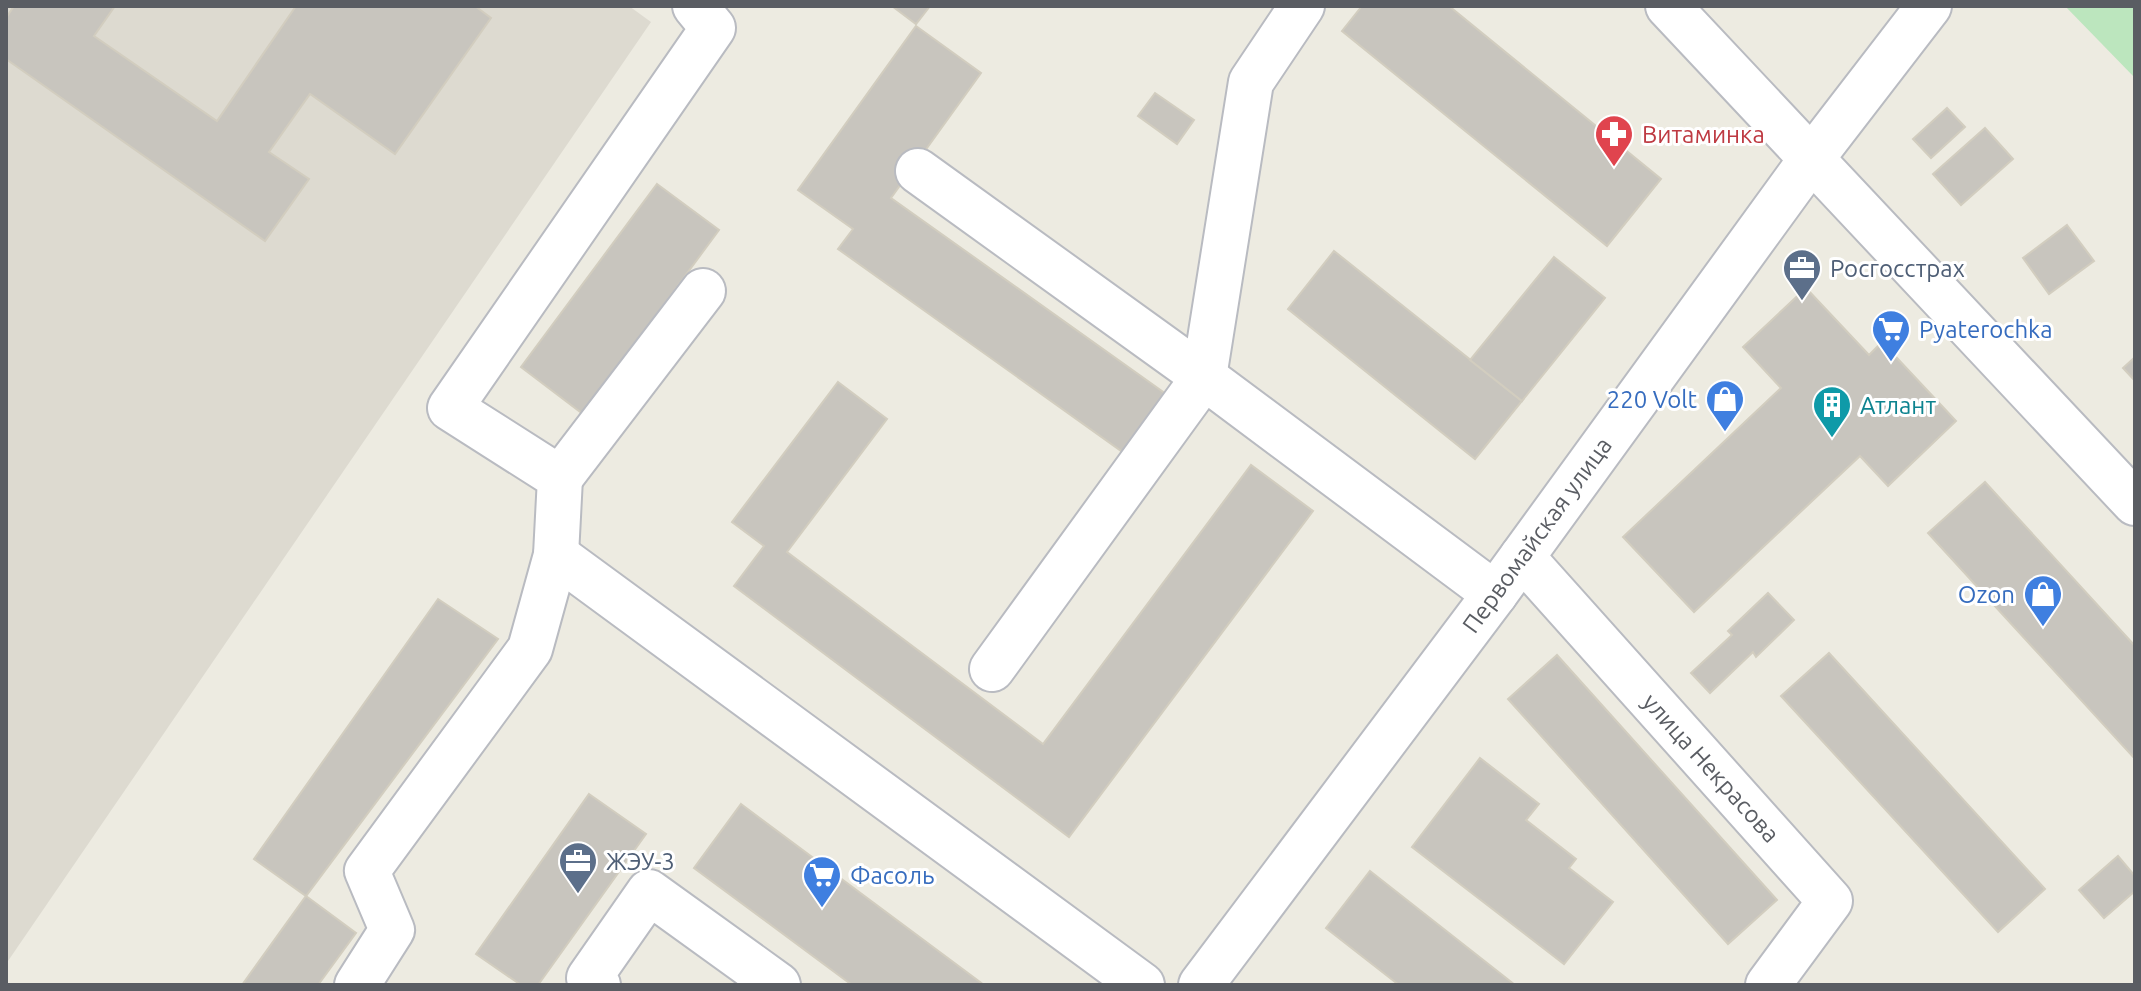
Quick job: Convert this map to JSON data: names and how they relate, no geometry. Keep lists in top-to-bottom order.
{
  "streets": {
    "street": ["Первомайская улица", "улица Некрасова"]
  },
  "crossings": [
    ["Первомайская улица", "улица Некрасова"]
  ],
  "places": {
    "pharmacy": ["Витаминка"],
    "office": ["Росгосстрах", "ЖЭУ-3"],
    "supermarket": ["Pyaterochka", "Фасоль"],
    "shop": ["220 Volt", "Ozon"],
    "building": ["Атлант"]
  }
}
